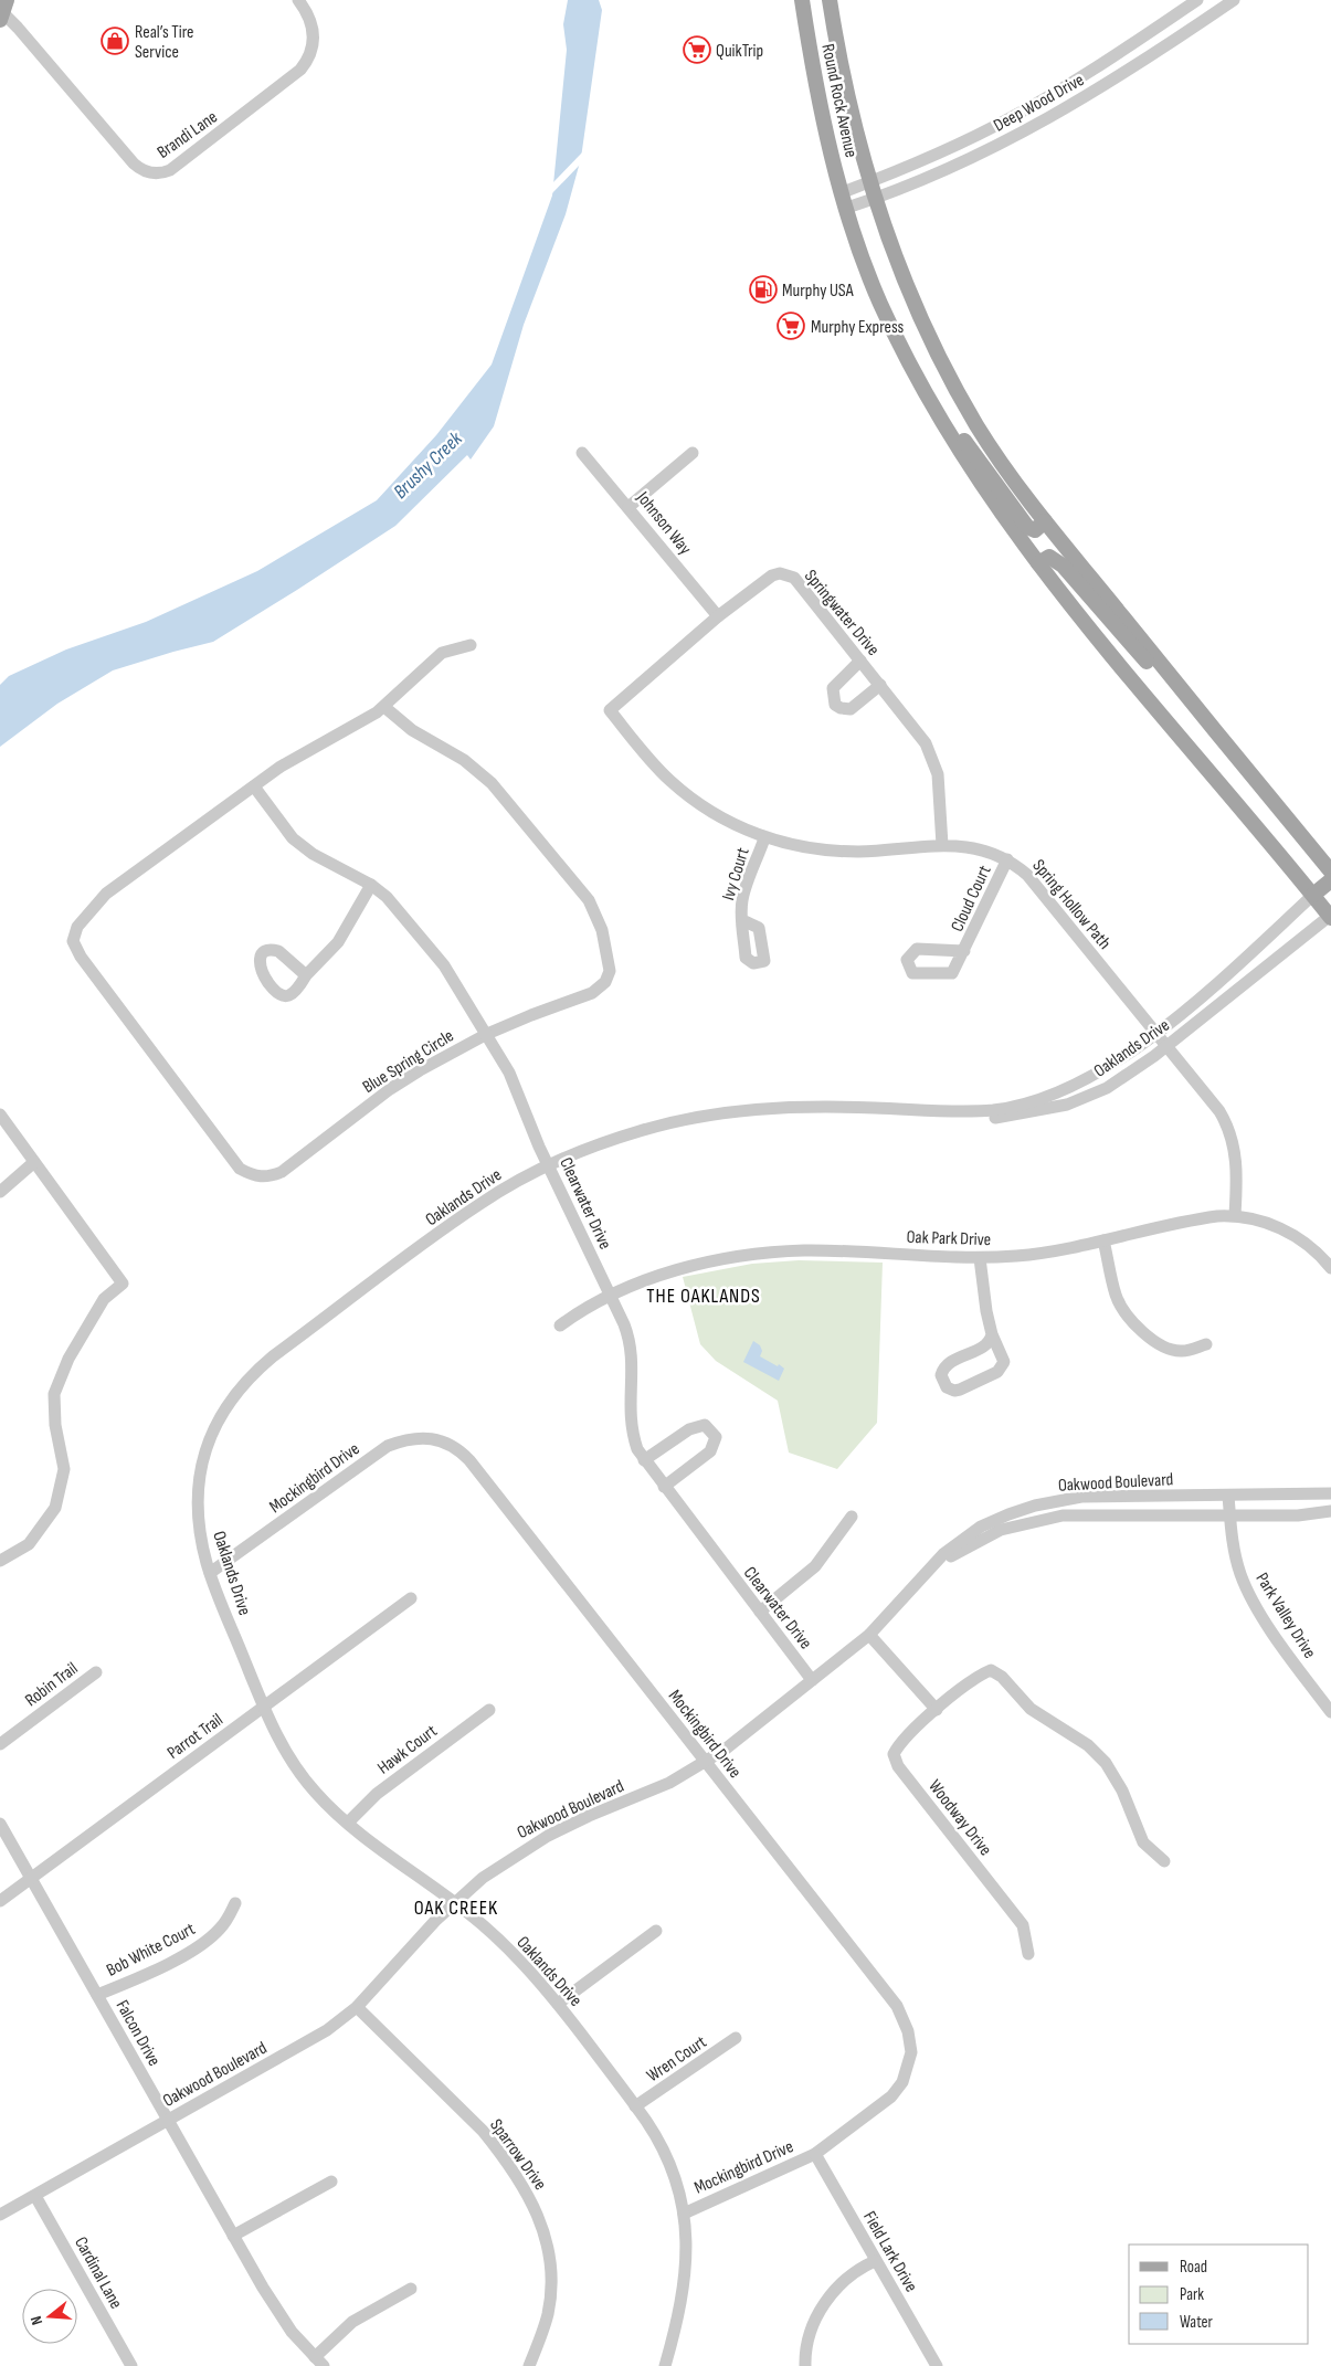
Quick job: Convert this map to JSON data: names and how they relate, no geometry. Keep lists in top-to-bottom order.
{
  "streets": {
    "main road": ["Round Rock Avenue"],
    "street": [
      "Deep Wood Drive",
      "Brandi Lane",
      "Johnson Way",
      "Springwater Drive",
      "Ivy Court",
      "Cloud Court",
      "Spring Hollow Path",
      "Oaklands Drive",
      "Blue Spring Circle",
      "Clearwater Drive",
      "Oak Park Drive",
      "Mockingbird Drive",
      "Oakwood Boulevard",
      "Park Valley Drive",
      "Robin Trail",
      "Parrot Trail",
      "Hawk Court",
      "Woodway Drive",
      "Bob White Court",
      "Falcon Drive",
      "Wren Court",
      "Sparrow Drive",
      "Field Lark Drive",
      "Cardinal Lane"
    ]
  },
  "crossings": [
    ["Round Rock Avenue", "Deep Wood Drive"],
    ["Round Rock Avenue", "Oaklands Drive"],
    ["Johnson Way", "Springwater Drive"],
    ["Springwater Drive", "Spring Hollow Path"],
    ["Ivy Court", "Spring Hollow Path"],
    ["Cloud Court", "Spring Hollow Path"],
    ["Spring Hollow Path", "Oaklands Drive"],
    ["Spring Hollow Path", "Oak Park Drive"],
    ["Oaklands Drive", "Clearwater Drive"],
    ["Oaklands Drive", "Mockingbird Drive"],
    ["Oaklands Drive", "Oakwood Boulevard"],
    ["Oaklands Drive", "Parrot Trail"],
    ["Oaklands Drive", "Hawk Court"],
    ["Oaklands Drive", "Wren Court"],
    ["Blue Spring Circle", "Clearwater Drive"],
    ["Clearwater Drive", "Oak Park Drive"],
    ["Clearwater Drive", "Oakwood Boulevard"],
    ["Mockingbird Drive", "Oakwood Boulevard"],
    ["Mockingbird Drive", "Field Lark Drive"],
    ["Oakwood Boulevard", "Park Valley Drive"],
    ["Oakwood Boulevard", "Falcon Drive"],
    ["Oakwood Boulevard", "Sparrow Drive"],
    ["Oakwood Boulevard", "Cardinal Lane"],
    ["Parrot Trail", "Falcon Drive"],
    ["Bob White Court", "Falcon Drive"]
  ],
  "districts": ["THE OAKLANDS", "OAK CREEK"],
  "water": ["Brushy Creek"],
  "places": {
    "shop": ["Real’s Tire Service"],
    "supermarket": ["QuikTrip", "Murphy Express"],
    "fuel station": ["Murphy USA"]
  },
  "legend": ["Road", "Park", "Water"],
  "north": "left"
}
